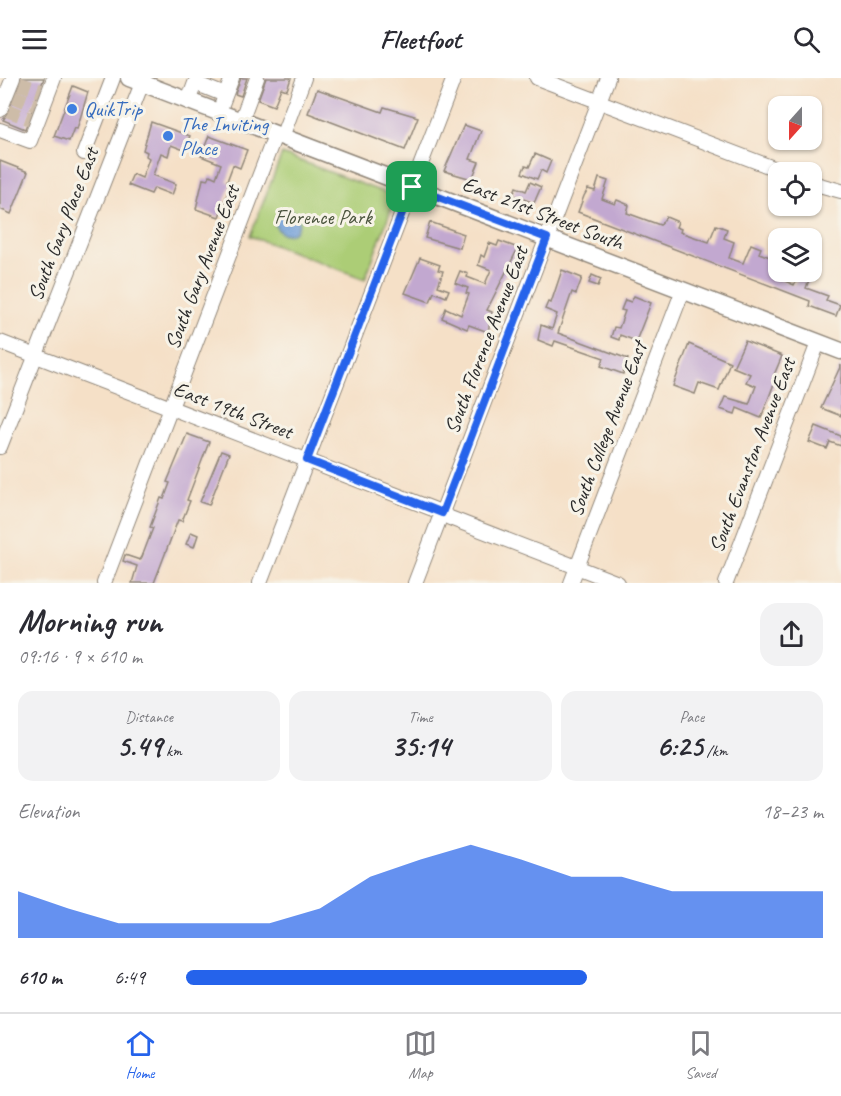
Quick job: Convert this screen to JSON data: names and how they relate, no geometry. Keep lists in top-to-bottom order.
{
  "streets": {
    "main road": ["East 21st Street South"],
    "street": [
      "South Gary Place East",
      "South Gary Avenue East",
      "South Florence Avenue East",
      "East 19th Street",
      "South College Avenue East",
      "South Evanston Avenue East"
    ]
  },
  "crossings": [
    ["East 21st Street South", "South Gary Place East"],
    ["East 21st Street South", "South Gary Avenue East"],
    ["East 21st Street South", "South Florence Avenue East"],
    ["East 21st Street South", "South College Avenue East"],
    ["East 21st Street South", "South Evanston Avenue East"],
    ["South Gary Place East", "East 19th Street"],
    ["South Gary Avenue East", "East 19th Street"],
    ["South Florence Avenue East", "East 19th Street"],
    ["East 19th Street", "South College Avenue East"]
  ],
  "parks": ["Florence Park"],
  "places": ["QuikTrip", "The Inviting Place"],
  "north": "bottom",
  "page": {
    "header": "Fleetfoot",
    "heading": ["Morning run", "09:16 · 9 × 610 m"],
    "stats": [
      ["Distance", "5.49 km"],
      ["Time", "35:14"],
      ["Pace", "6:25 /km"]
    ],
    "chart": ["Elevation", "18–23 m"],
    "list": [
      {
        "name": "610 m",
        "note": "6:49"
      }
    ],
    "tabs": ["Home", "Map", "Saved"]
  }
}
